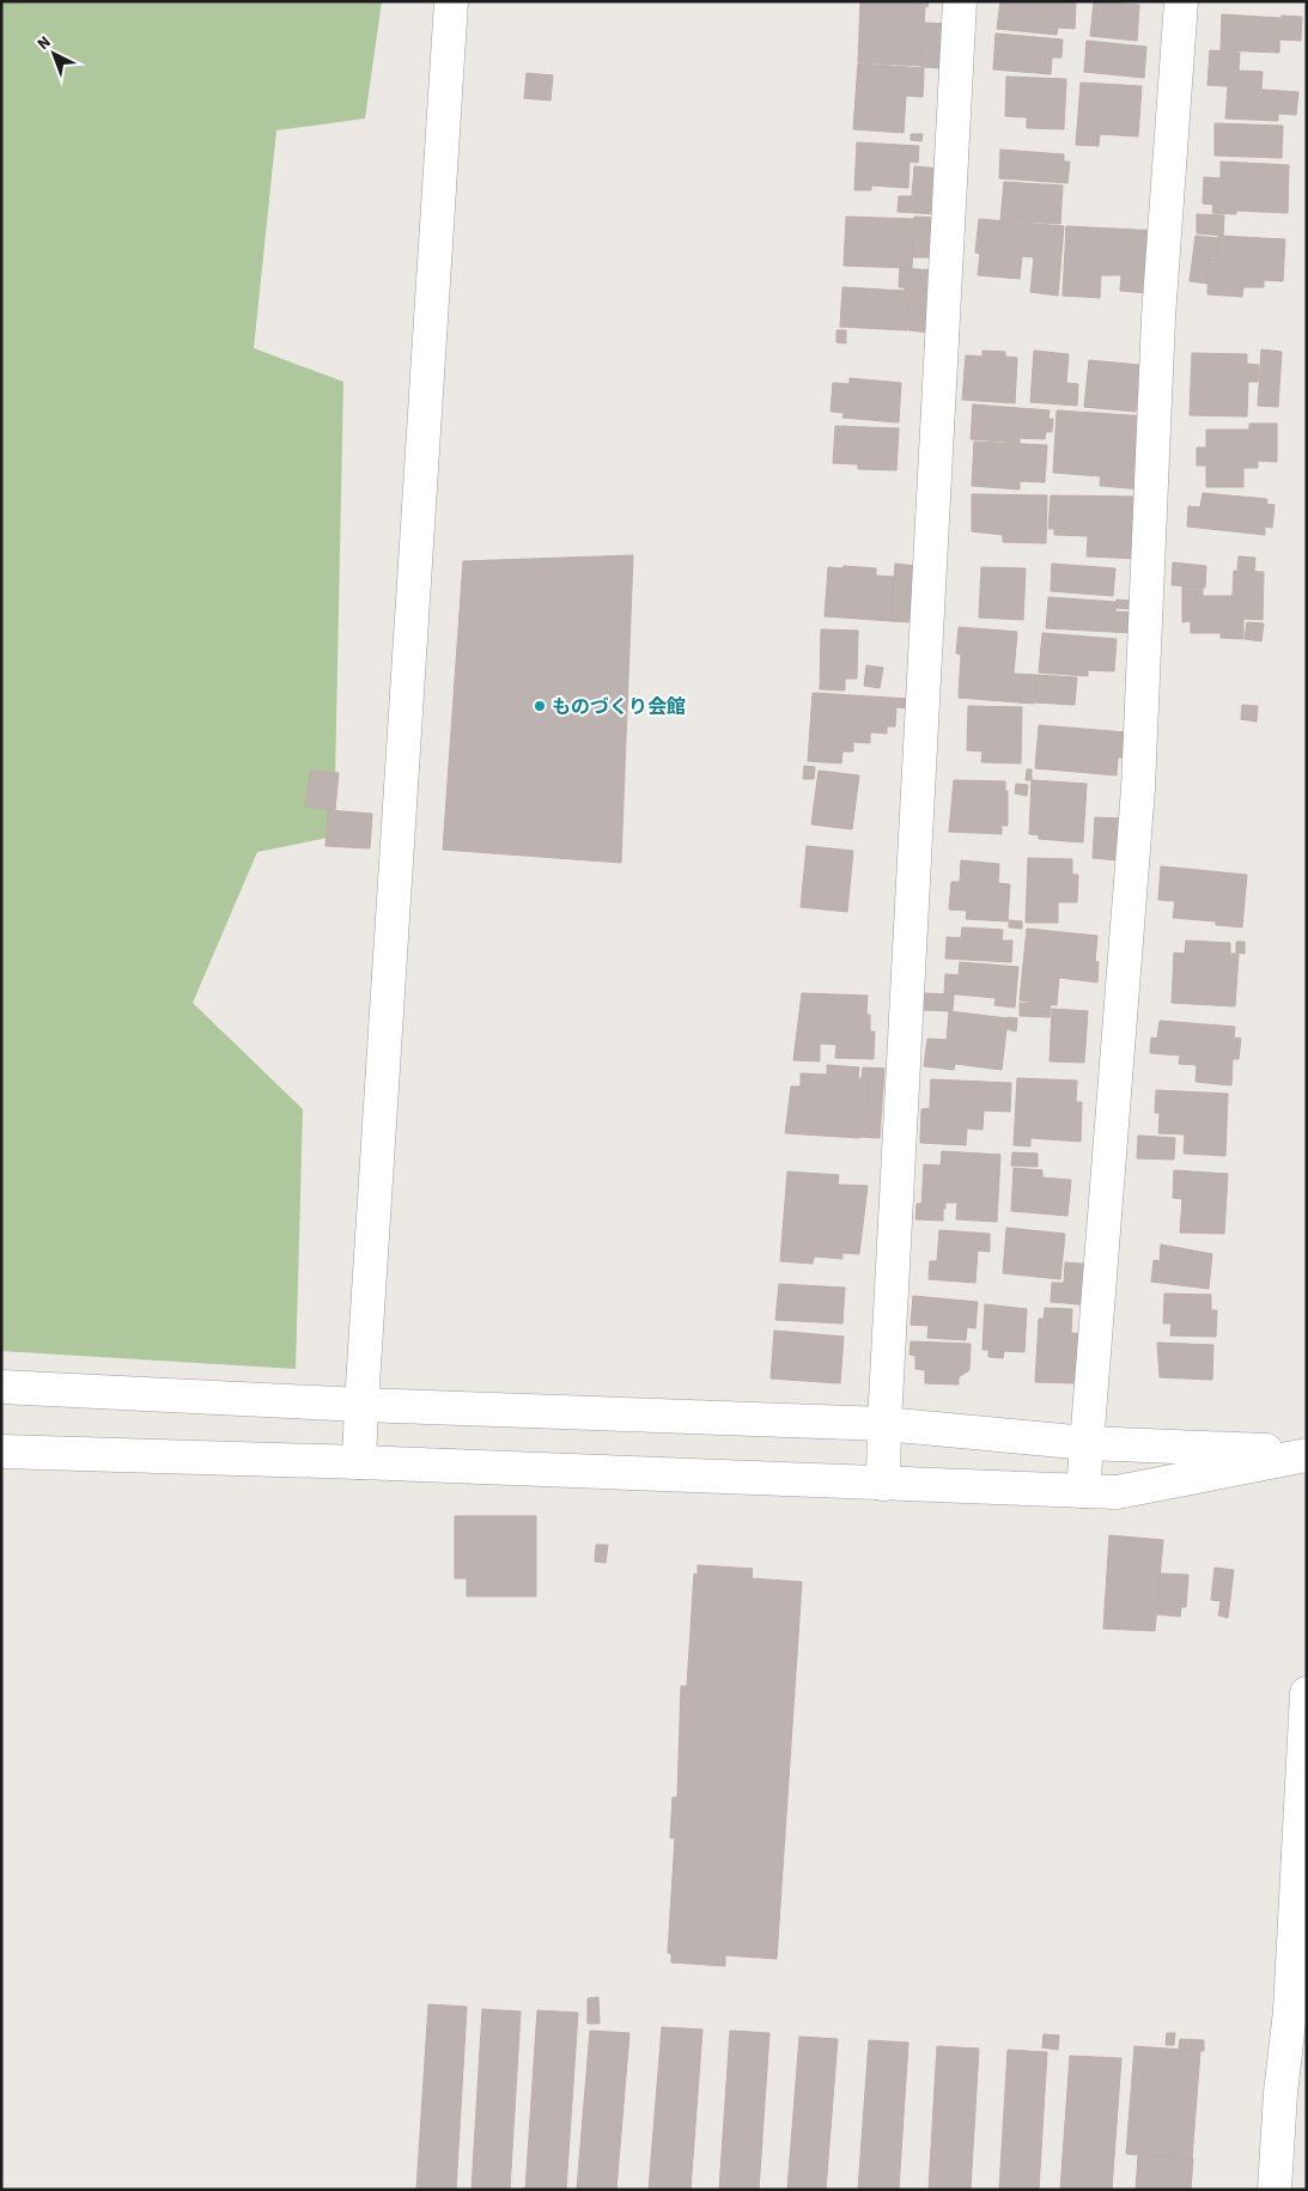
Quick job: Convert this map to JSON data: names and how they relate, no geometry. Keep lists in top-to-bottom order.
{
  "places": ["ものづくり会館"],
  "north": "top left"
}
